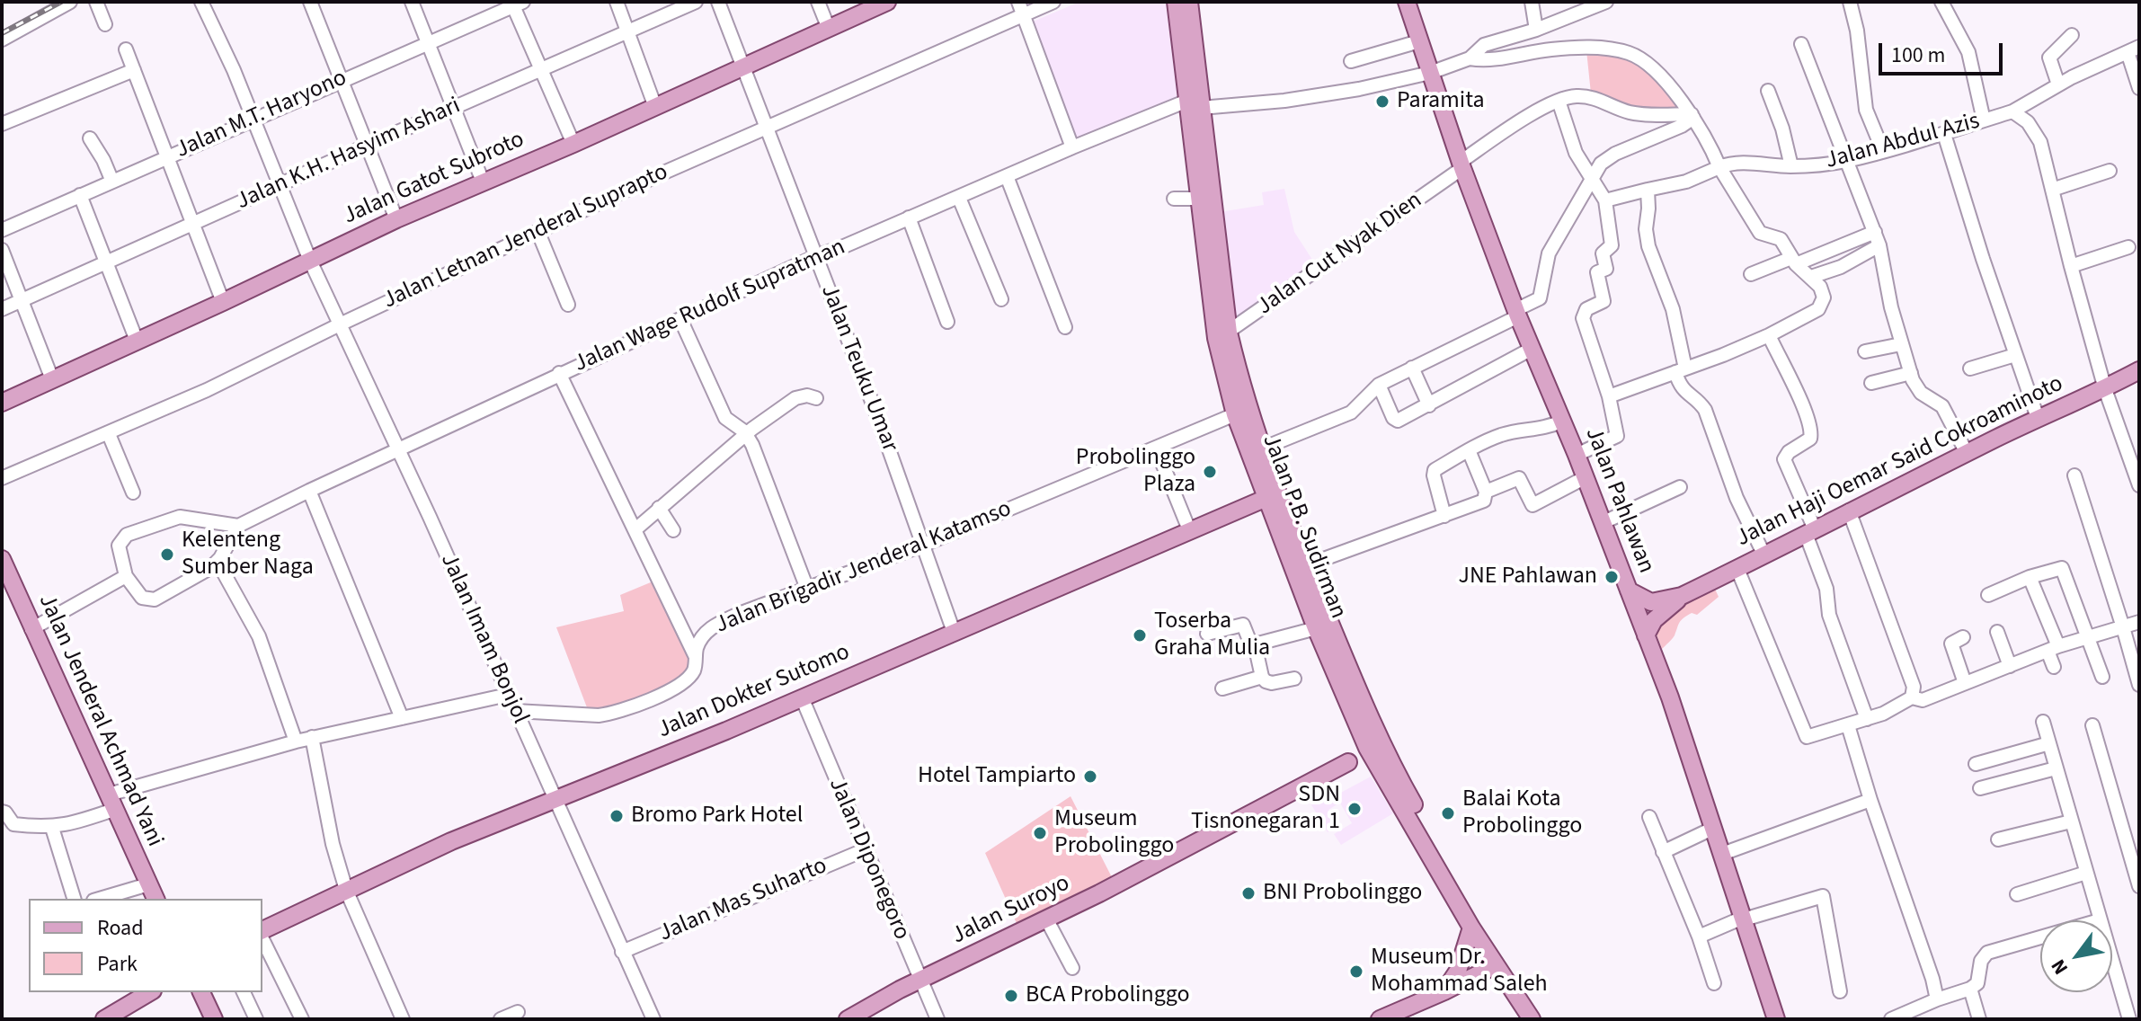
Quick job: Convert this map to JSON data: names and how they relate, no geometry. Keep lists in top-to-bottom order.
{
  "streets": {
    "main road": [
      "Jalan Gatot Subroto",
      "Jalan Haji Oemar Said Cokroaminoto",
      "Jalan Pahlawan",
      "Jalan P.B. Sudirman",
      "Jalan Dokter Sutomo",
      "Jalan Jenderal Achmad Yani",
      "Jalan Suroyo"
    ],
    "street": [
      "Jalan M.T. Haryono",
      "Jalan Abdul Azis",
      "Jalan K.H. Hasyim Ashari",
      "Jalan Letnan Jenderal Suprapto",
      "Jalan Cut Nyak Dien",
      "Jalan Wage Rudolf Supratman",
      "Jalan Teuku Umar",
      "Jalan Brigadir Jenderal Katamso",
      "Jalan Imam Bonjol",
      "Jalan Diponegoro",
      "Jalan Mas Suharto"
    ]
  },
  "crossings": [
    ["Jalan M.T. Haryono", "Jalan Imam Bonjol"],
    ["Jalan Abdul Azis", "Jalan Haji Oemar Said Cokroaminoto"],
    ["Jalan K.H. Hasyim Ashari", "Jalan Imam Bonjol"],
    ["Jalan Gatot Subroto", "Jalan Teuku Umar"],
    ["Jalan Gatot Subroto", "Jalan Imam Bonjol"],
    ["Jalan Letnan Jenderal Suprapto", "Jalan Teuku Umar"],
    ["Jalan Letnan Jenderal Suprapto", "Jalan Imam Bonjol"],
    ["Jalan Cut Nyak Dien", "Jalan Pahlawan"],
    ["Jalan Cut Nyak Dien", "Jalan P.B. Sudirman"],
    ["Jalan Wage Rudolf Supratman", "Jalan Teuku Umar"],
    ["Jalan Wage Rudolf Supratman", "Jalan Pahlawan"],
    ["Jalan Wage Rudolf Supratman", "Jalan P.B. Sudirman"],
    ["Jalan Wage Rudolf Supratman", "Jalan Imam Bonjol"],
    ["Jalan Teuku Umar", "Jalan Brigadir Jenderal Katamso"],
    ["Jalan Teuku Umar", "Jalan Dokter Sutomo"],
    ["Jalan P.B. Sudirman", "Jalan Brigadir Jenderal Katamso"],
    ["Jalan P.B. Sudirman", "Jalan Dokter Sutomo"],
    ["Jalan P.B. Sudirman", "Jalan Suroyo"],
    ["Jalan Brigadir Jenderal Katamso", "Jalan Imam Bonjol"],
    ["Jalan Imam Bonjol", "Jalan Dokter Sutomo"],
    ["Jalan Imam Bonjol", "Jalan Mas Suharto"],
    ["Jalan Dokter Sutomo", "Jalan Diponegoro"],
    ["Jalan Diponegoro", "Jalan Mas Suharto"],
    ["Jalan Diponegoro", "Jalan Suroyo"]
  ],
  "places": [
    "Paramita",
    "Probolinggo Plaza",
    "Kelenteng Sumber Naga",
    "JNE Pahlawan",
    "Toserba Graha Mulia",
    "Hotel Tampiarto",
    "SDN Tisnonegaran 1",
    "Balai Kota Probolinggo",
    "Bromo Park Hotel",
    "Museum Probolinggo",
    "BNI Probolinggo",
    "Museum Dr. Mohammad Saleh",
    "BCA Probolinggo"
  ],
  "legend": ["Road", "Park"],
  "scale_bar": "100 m",
  "north": "bottom left"
}
